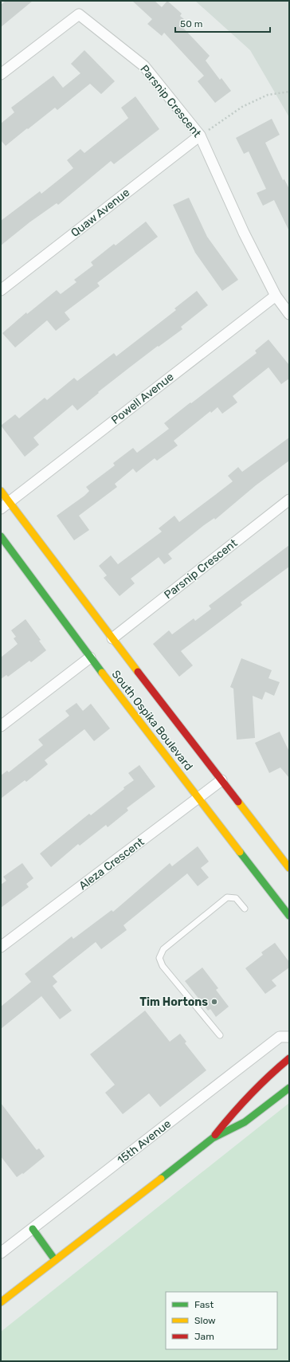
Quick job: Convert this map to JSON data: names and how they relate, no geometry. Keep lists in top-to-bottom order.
{
  "streets": {
    "main road": ["South Ospika Boulevard"],
    "street": [
      "Parsnip Crescent",
      "Quaw Avenue",
      "Powell Avenue",
      "Aleza Crescent",
      "15th Avenue"
    ]
  },
  "crossings": [
    ["Parsnip Crescent", "Quaw Avenue"],
    ["Parsnip Crescent", "Powell Avenue"],
    ["Parsnip Crescent", "South Ospika Boulevard"],
    ["Powell Avenue", "South Ospika Boulevard"],
    ["South Ospika Boulevard", "Aleza Crescent"]
  ],
  "places": ["Tim Hortons"],
  "legend": ["Fast", "Slow", "Jam"],
  "scale_bar": "50 m"
}
